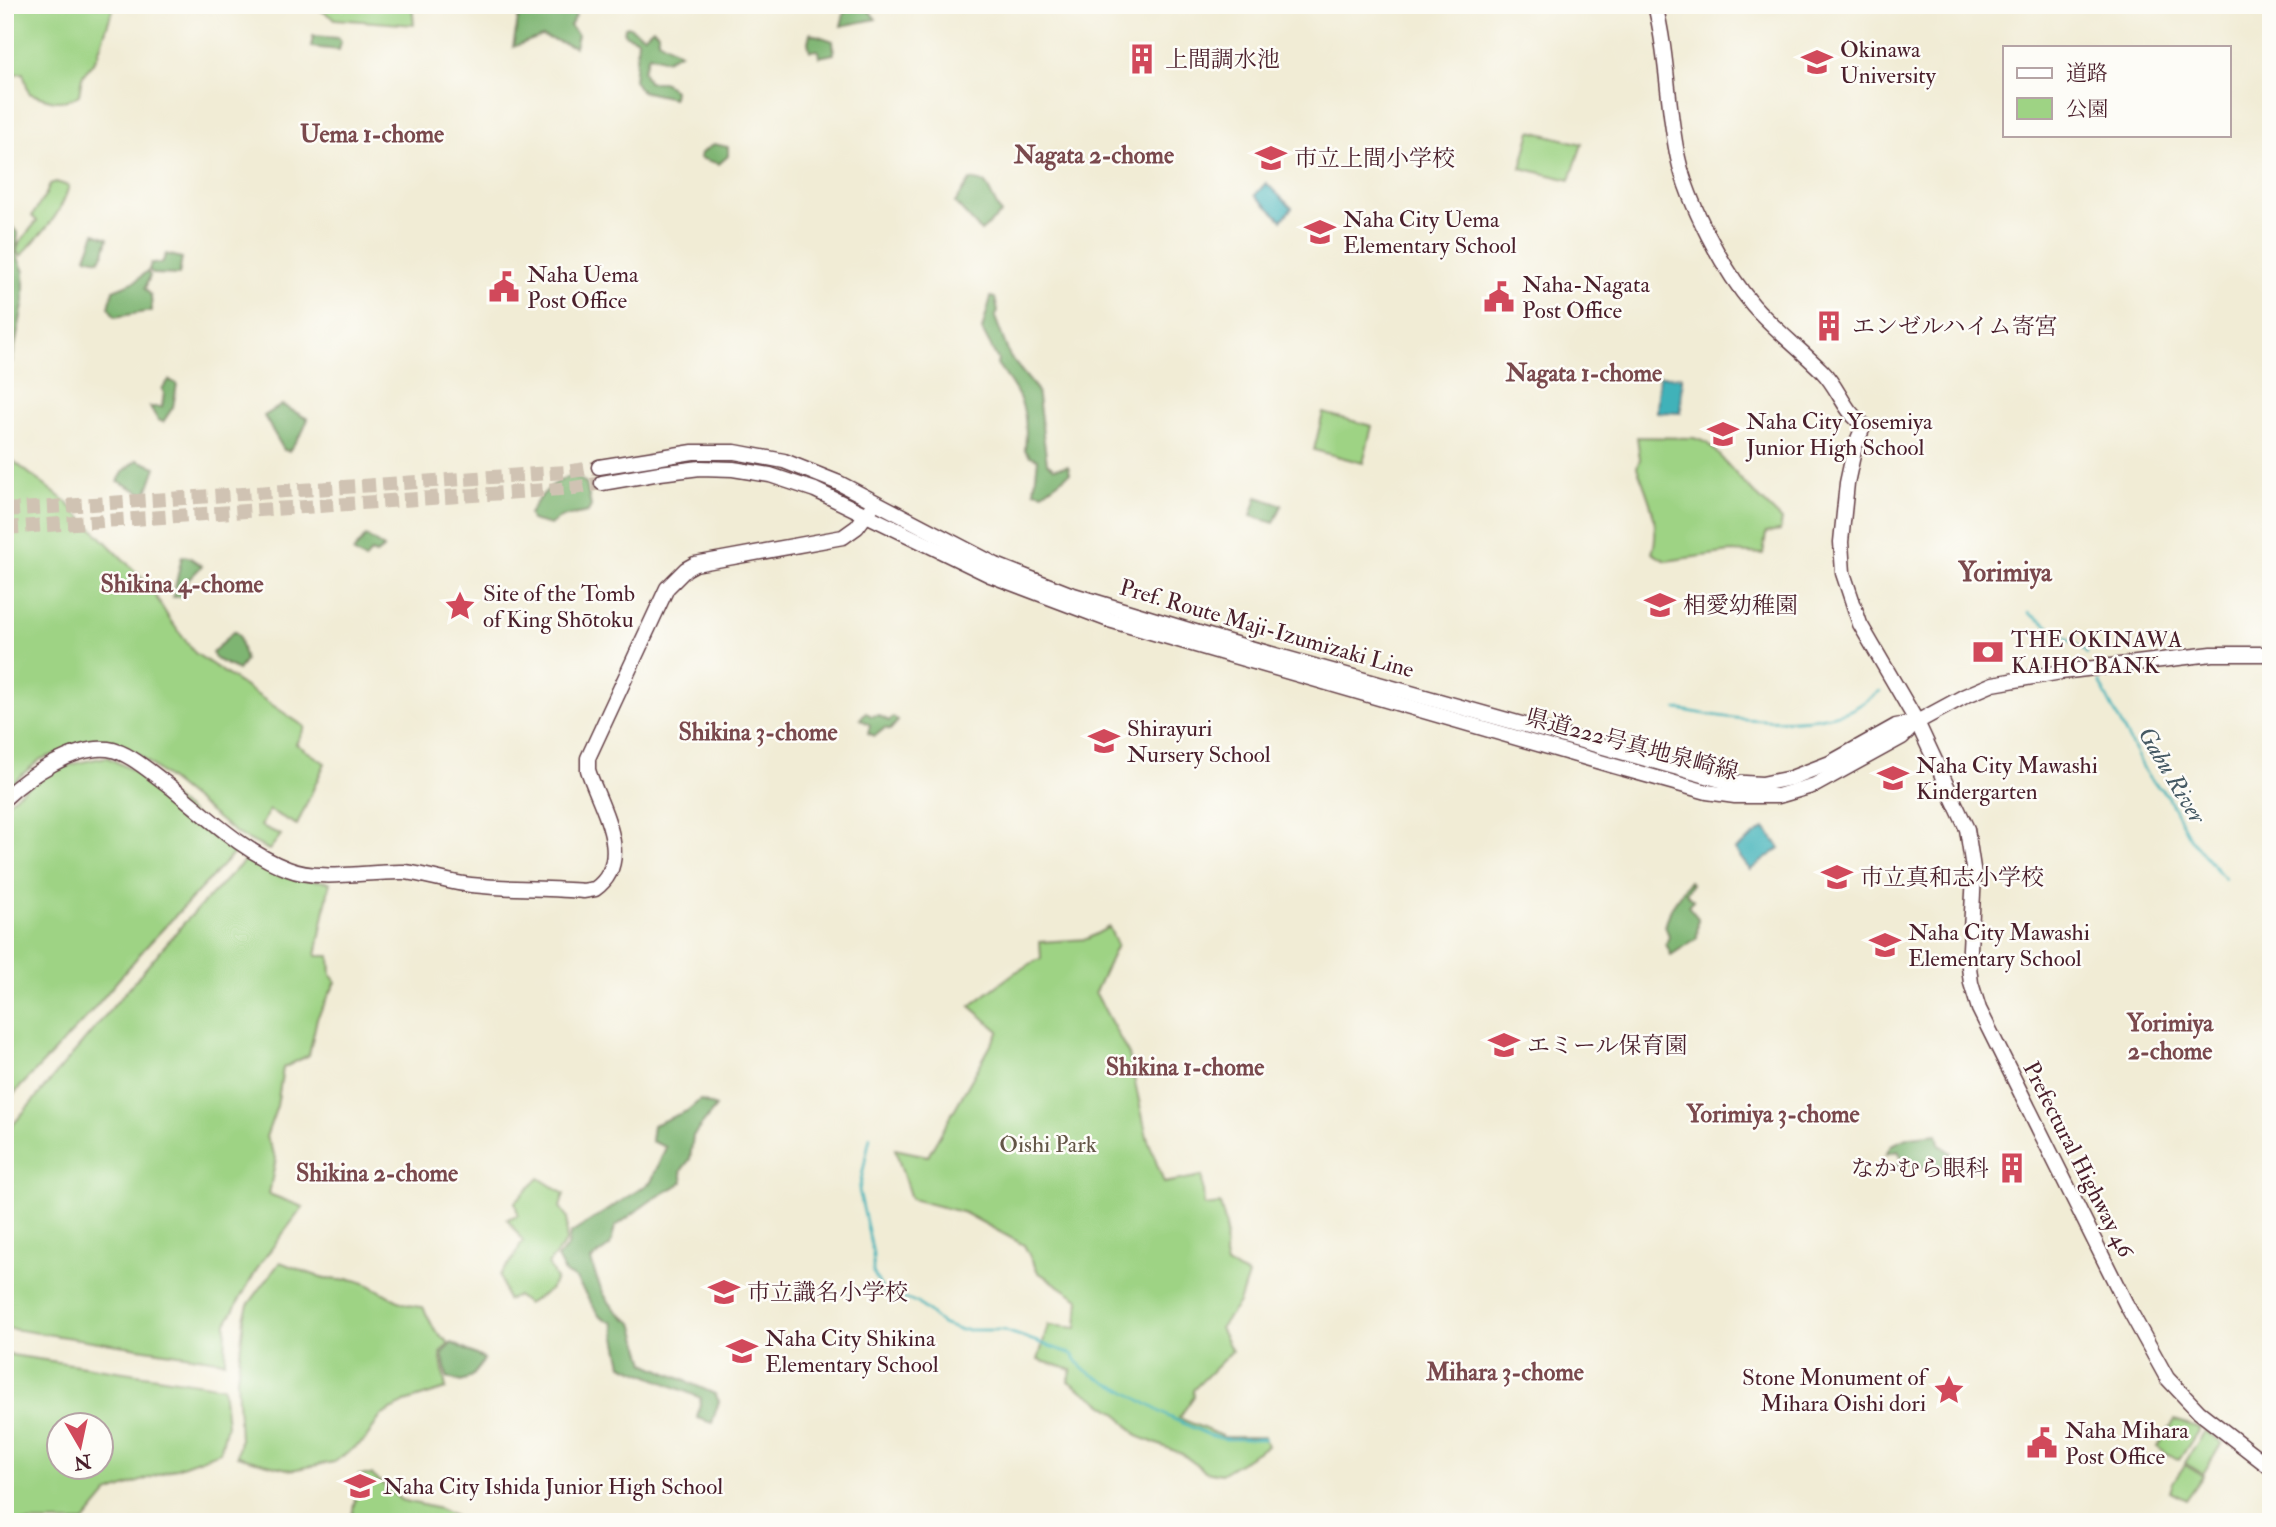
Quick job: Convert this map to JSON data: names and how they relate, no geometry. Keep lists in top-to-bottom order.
{
  "streets": {
    "main road": ["Pref. Route Maji-Izumizaki Line", "県道222号真地泉崎線", "Prefectural Highway 46"]
  },
  "crossings": [
    ["Pref. Route Maji-Izumizaki Line", "県道222号真地泉崎線"],
    ["Pref. Route Maji-Izumizaki Line", "Prefectural Highway 46"],
    ["県道222号真地泉崎線", "Prefectural Highway 46"]
  ],
  "districts": [
    "Uema 1-chome",
    "Nagata 2-chome",
    "Nagata 1-chome",
    "Yorimiya",
    "Shikina 4-chome",
    "Shikina 3-chome",
    "Yorimiya 2-chome",
    "Shikina 1-chome",
    "Yorimiya 3-chome",
    "Shikina 2-chome",
    "Mihara 3-chome"
  ],
  "water": ["Gabu River"],
  "parks": ["Oishi Park"],
  "places": {
    "building": ["上間調水池", "エンゼルハイム寄宮", "なかむら眼科"],
    "school or university": [
      "Okinawa University",
      "市立上間小学校",
      "Naha City Uema Elementary School",
      "Naha City Yosemiya Junior High School",
      "相愛幼稚園",
      "Shirayuri Nursery School",
      "Naha City Mawashi Kindergarten",
      "市立真和志小学校",
      "Naha City Mawashi Elementary School",
      "エミール保育園",
      "市立識名小学校",
      "Naha City Shikina Elementary School",
      "Naha City Ishida Junior High School"
    ],
    "public building": ["Naha Uema Post Office", "Naha-Nagata Post Office", "Naha Mihara Post Office"],
    "place": ["Site of the Tomb of King Shōtoku", "Stone Monument of Mihara Oishi dori"],
    "bank": ["THE OKINAWA KAIHO BANK"]
  },
  "legend": ["道路", "公園"],
  "north": "bottom"
}
